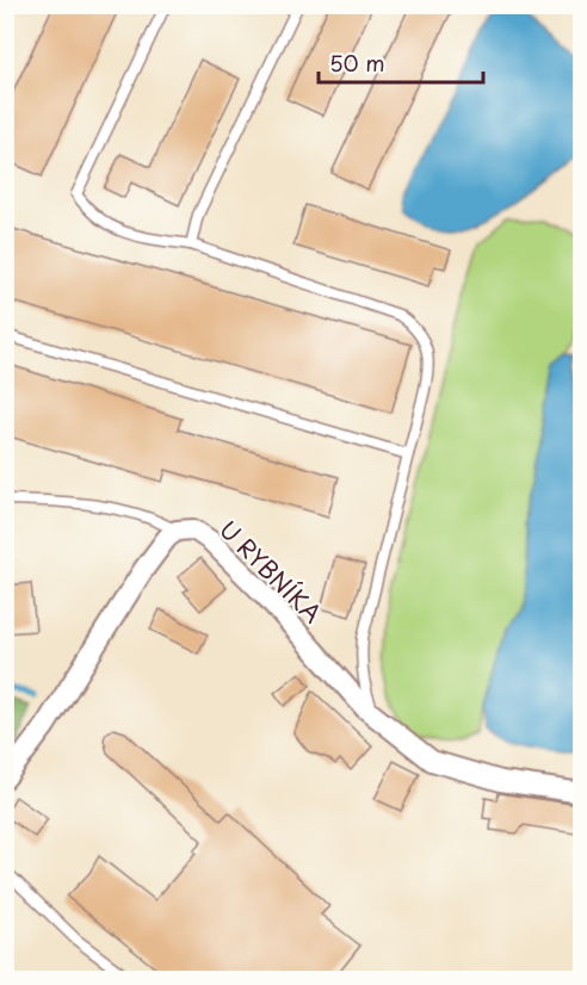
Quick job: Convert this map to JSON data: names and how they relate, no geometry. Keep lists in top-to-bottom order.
{
  "streets": {
    "street": ["U RYBNÍKA"]
  },
  "scale_bar": "50 m"
}
